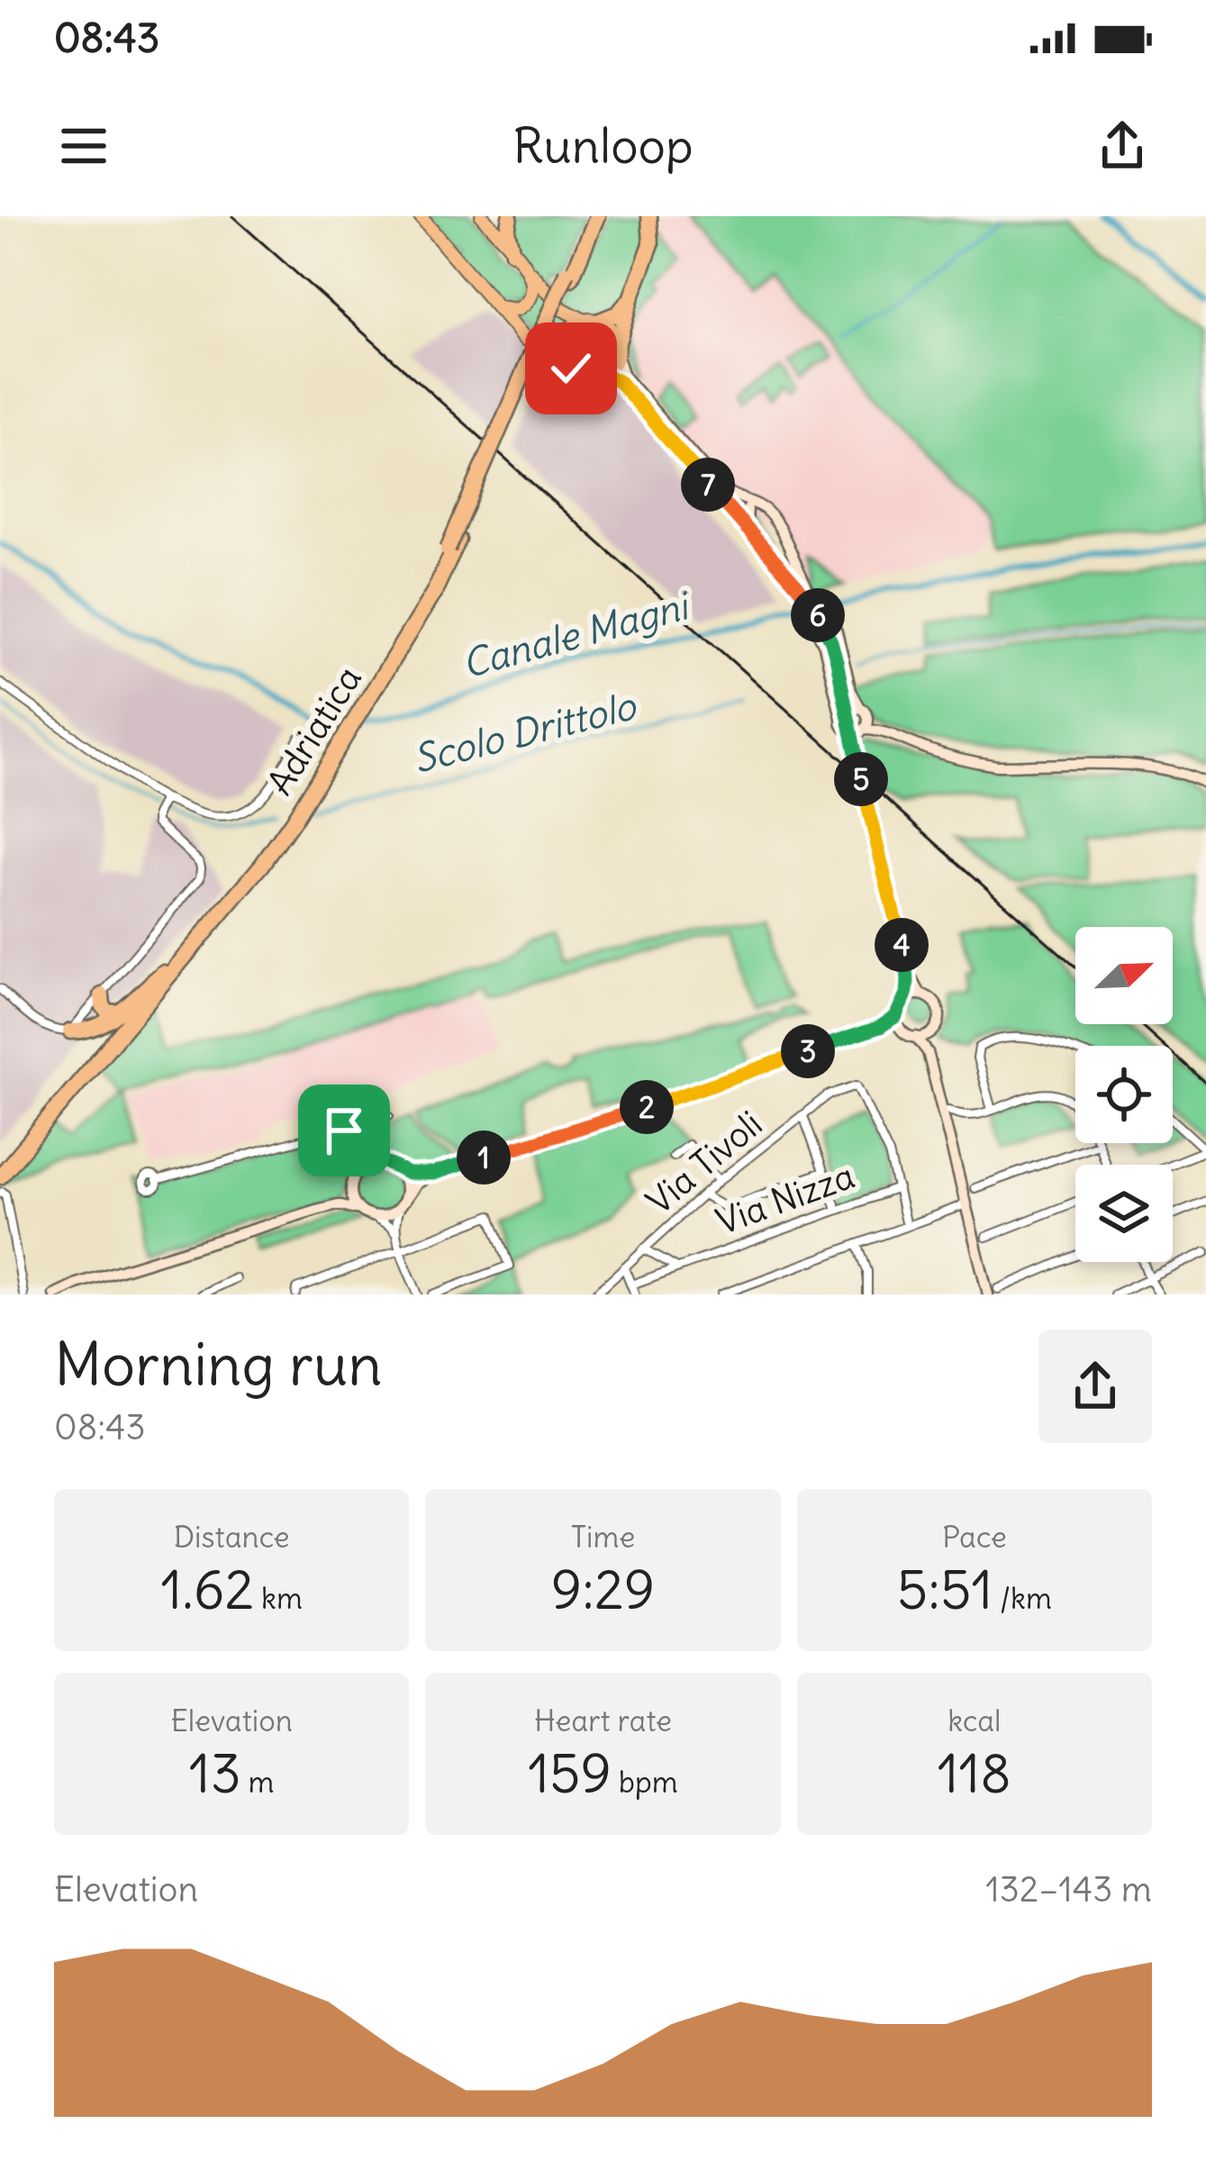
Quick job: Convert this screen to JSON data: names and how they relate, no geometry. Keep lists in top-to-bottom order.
{
  "streets": {
    "highway": ["Adriatica"],
    "street": ["Via Tivoli", "Via Nizza"]
  },
  "crossings": [
    ["Via Tivoli", "Via Nizza"]
  ],
  "water": ["Canale Magni", "Scolo Drittolo"],
  "north": "top right",
  "page": {
    "status": "08:43",
    "header": "Runloop",
    "pins": [
      "7",
      "6",
      "5",
      "4",
      "3",
      "2",
      "1"
    ],
    "heading": ["Morning run", "08:43"],
    "stats": [
      ["Distance", "1.62 km"],
      ["Time", "9:29"],
      ["Pace", "5:51 /km"],
      ["Elevation", "13 m"],
      ["Heart rate", "159 bpm"],
      ["kcal", "118"]
    ],
    "chart": ["Elevation", "132–143 m"]
  }
}
